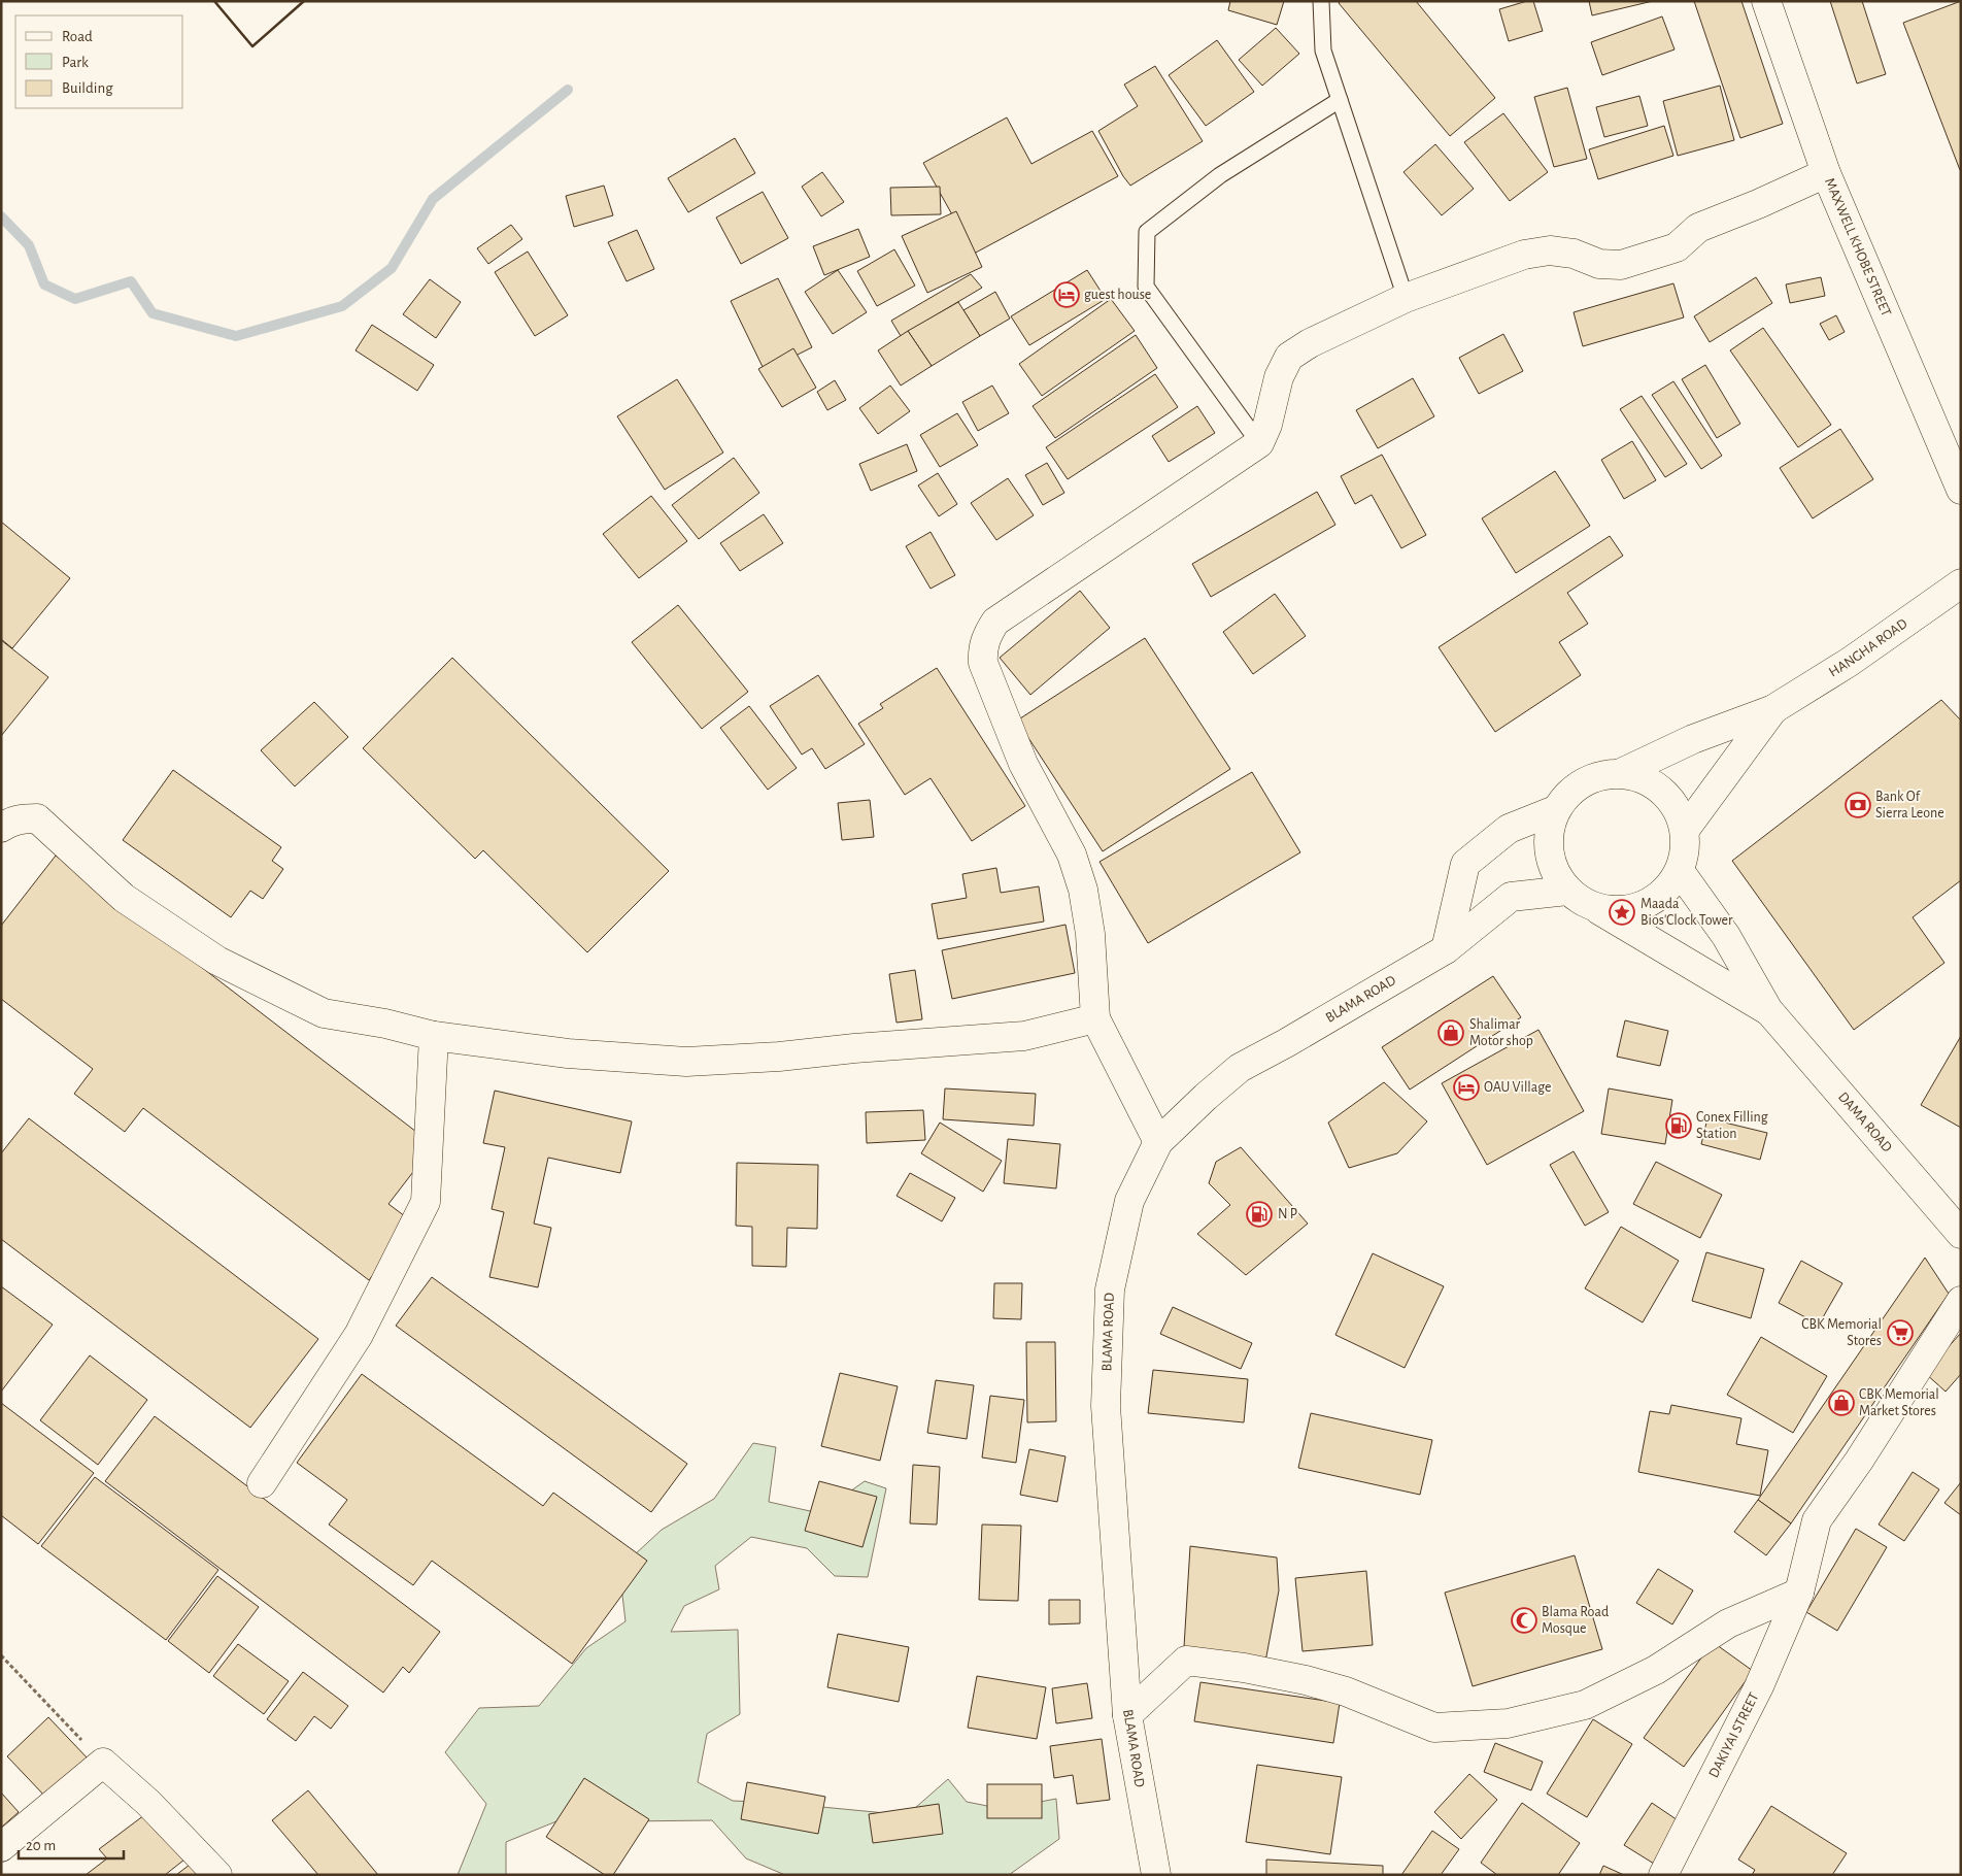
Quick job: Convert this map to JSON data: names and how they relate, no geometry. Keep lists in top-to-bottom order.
{
  "streets": {
    "main road": [
      "MAXWELL KHOBE STREET",
      "HANGHA ROAD",
      "BLAMA ROAD",
      "DAMA ROAD",
      "DAKIYAI STREET"
    ]
  },
  "crossings": [
    ["HANGHA ROAD", "BLAMA ROAD"]
  ],
  "places": {
    "hotel": ["guest house", "OAU Village"],
    "bank": ["Bank Of Sierra Leone"],
    "place": ["Maada Bios'Clock Tower"],
    "shop": ["Shalimar Motor shop", "CBK Memorial Market Stores"],
    "fuel station": ["Conex Filling Station", "N P"],
    "supermarket": ["CBK Memorial Stores"],
    "mosque": ["Blama Road Mosque"]
  },
  "legend": ["Road", "Park", "Building"],
  "scale_bar": "20 m"
}
